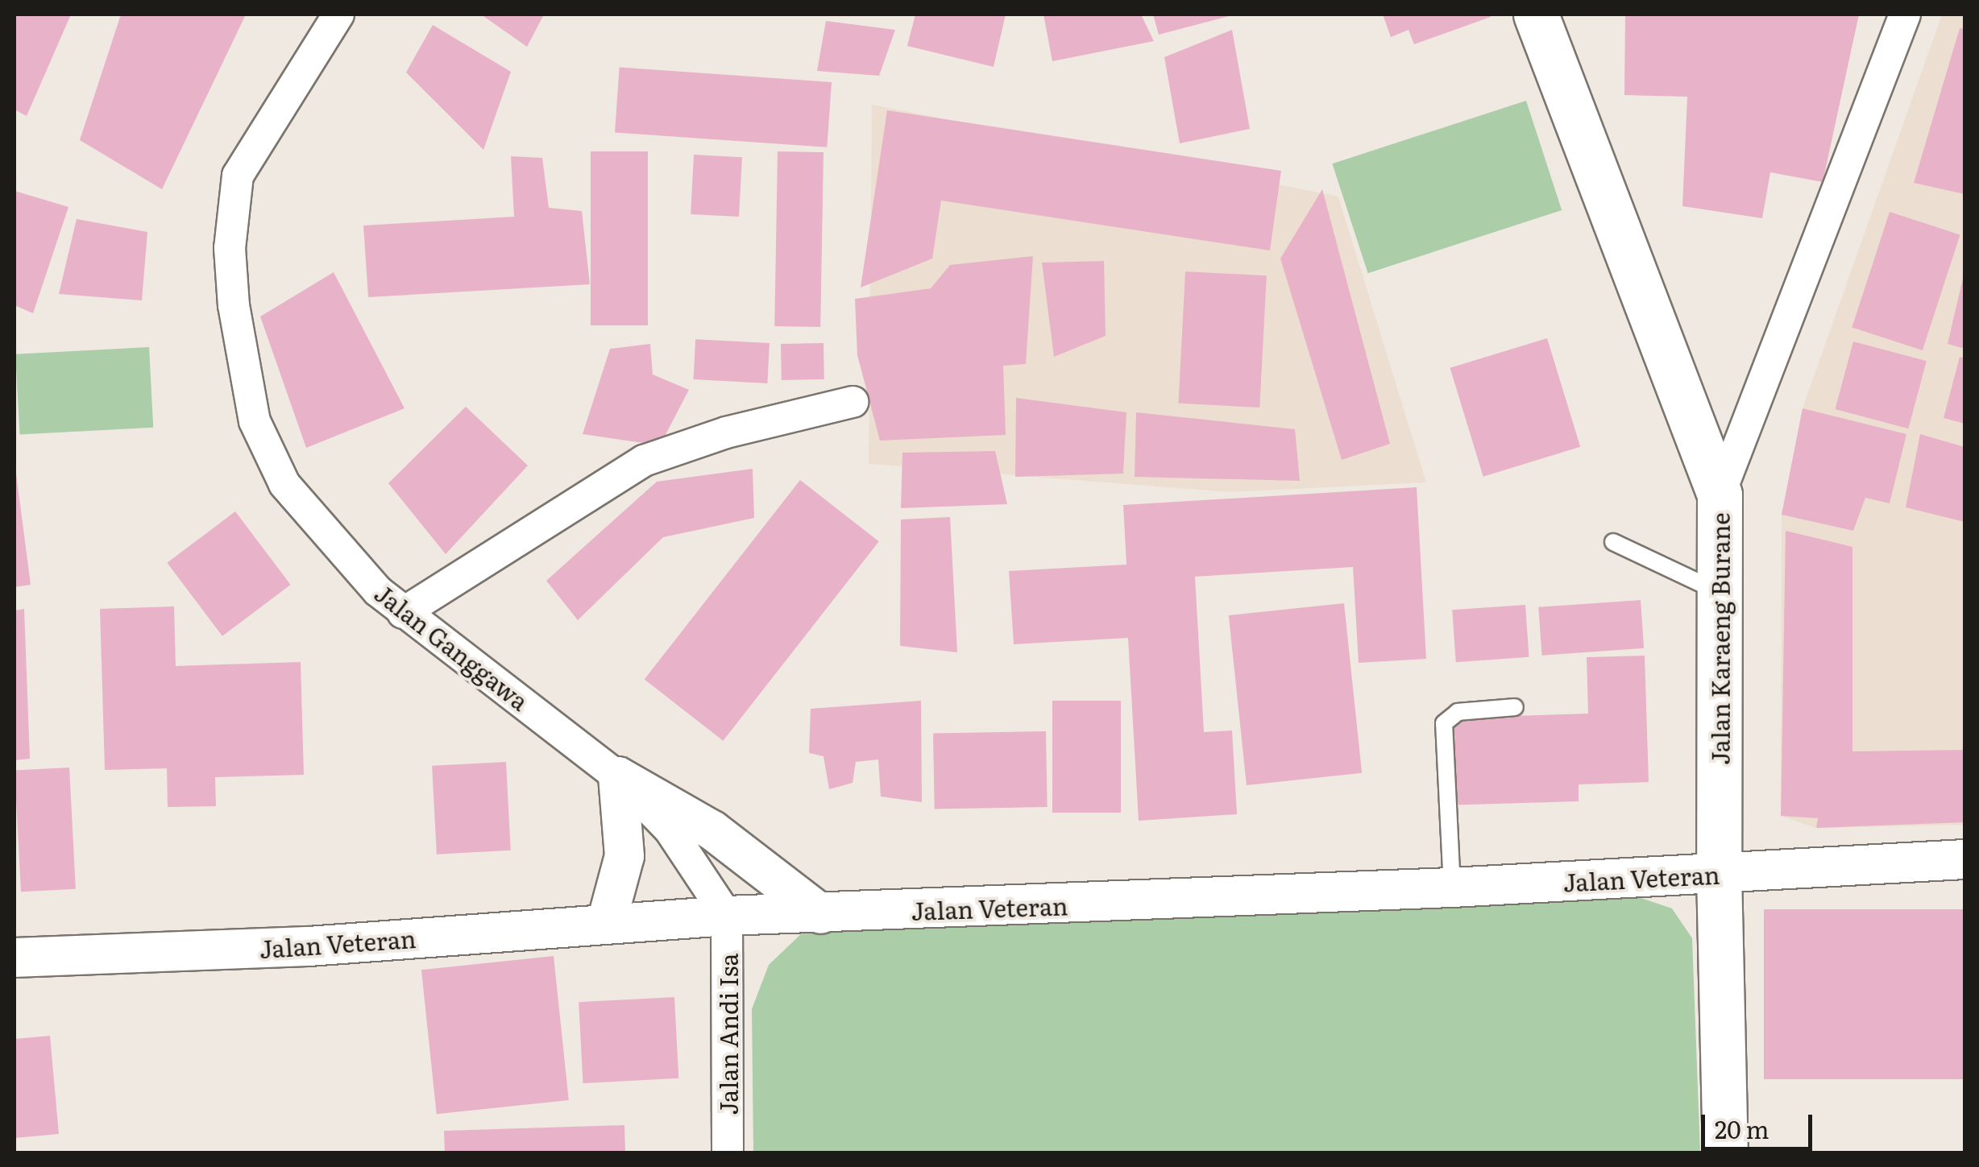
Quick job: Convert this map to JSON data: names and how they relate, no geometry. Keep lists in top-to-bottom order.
{
  "streets": {
    "highway": ["Jalan Karaeng Burane"],
    "street": ["Jalan Ganggawa", "Jalan Veteran", "Jalan Andi Isa"]
  },
  "crossings": [
    ["Jalan Karaeng Burane", "Jalan Veteran"],
    ["Jalan Ganggawa", "Jalan Veteran"],
    ["Jalan Ganggawa", "Jalan Andi Isa"],
    ["Jalan Veteran", "Jalan Andi Isa"]
  ],
  "scale_bar": "20 m"
}
